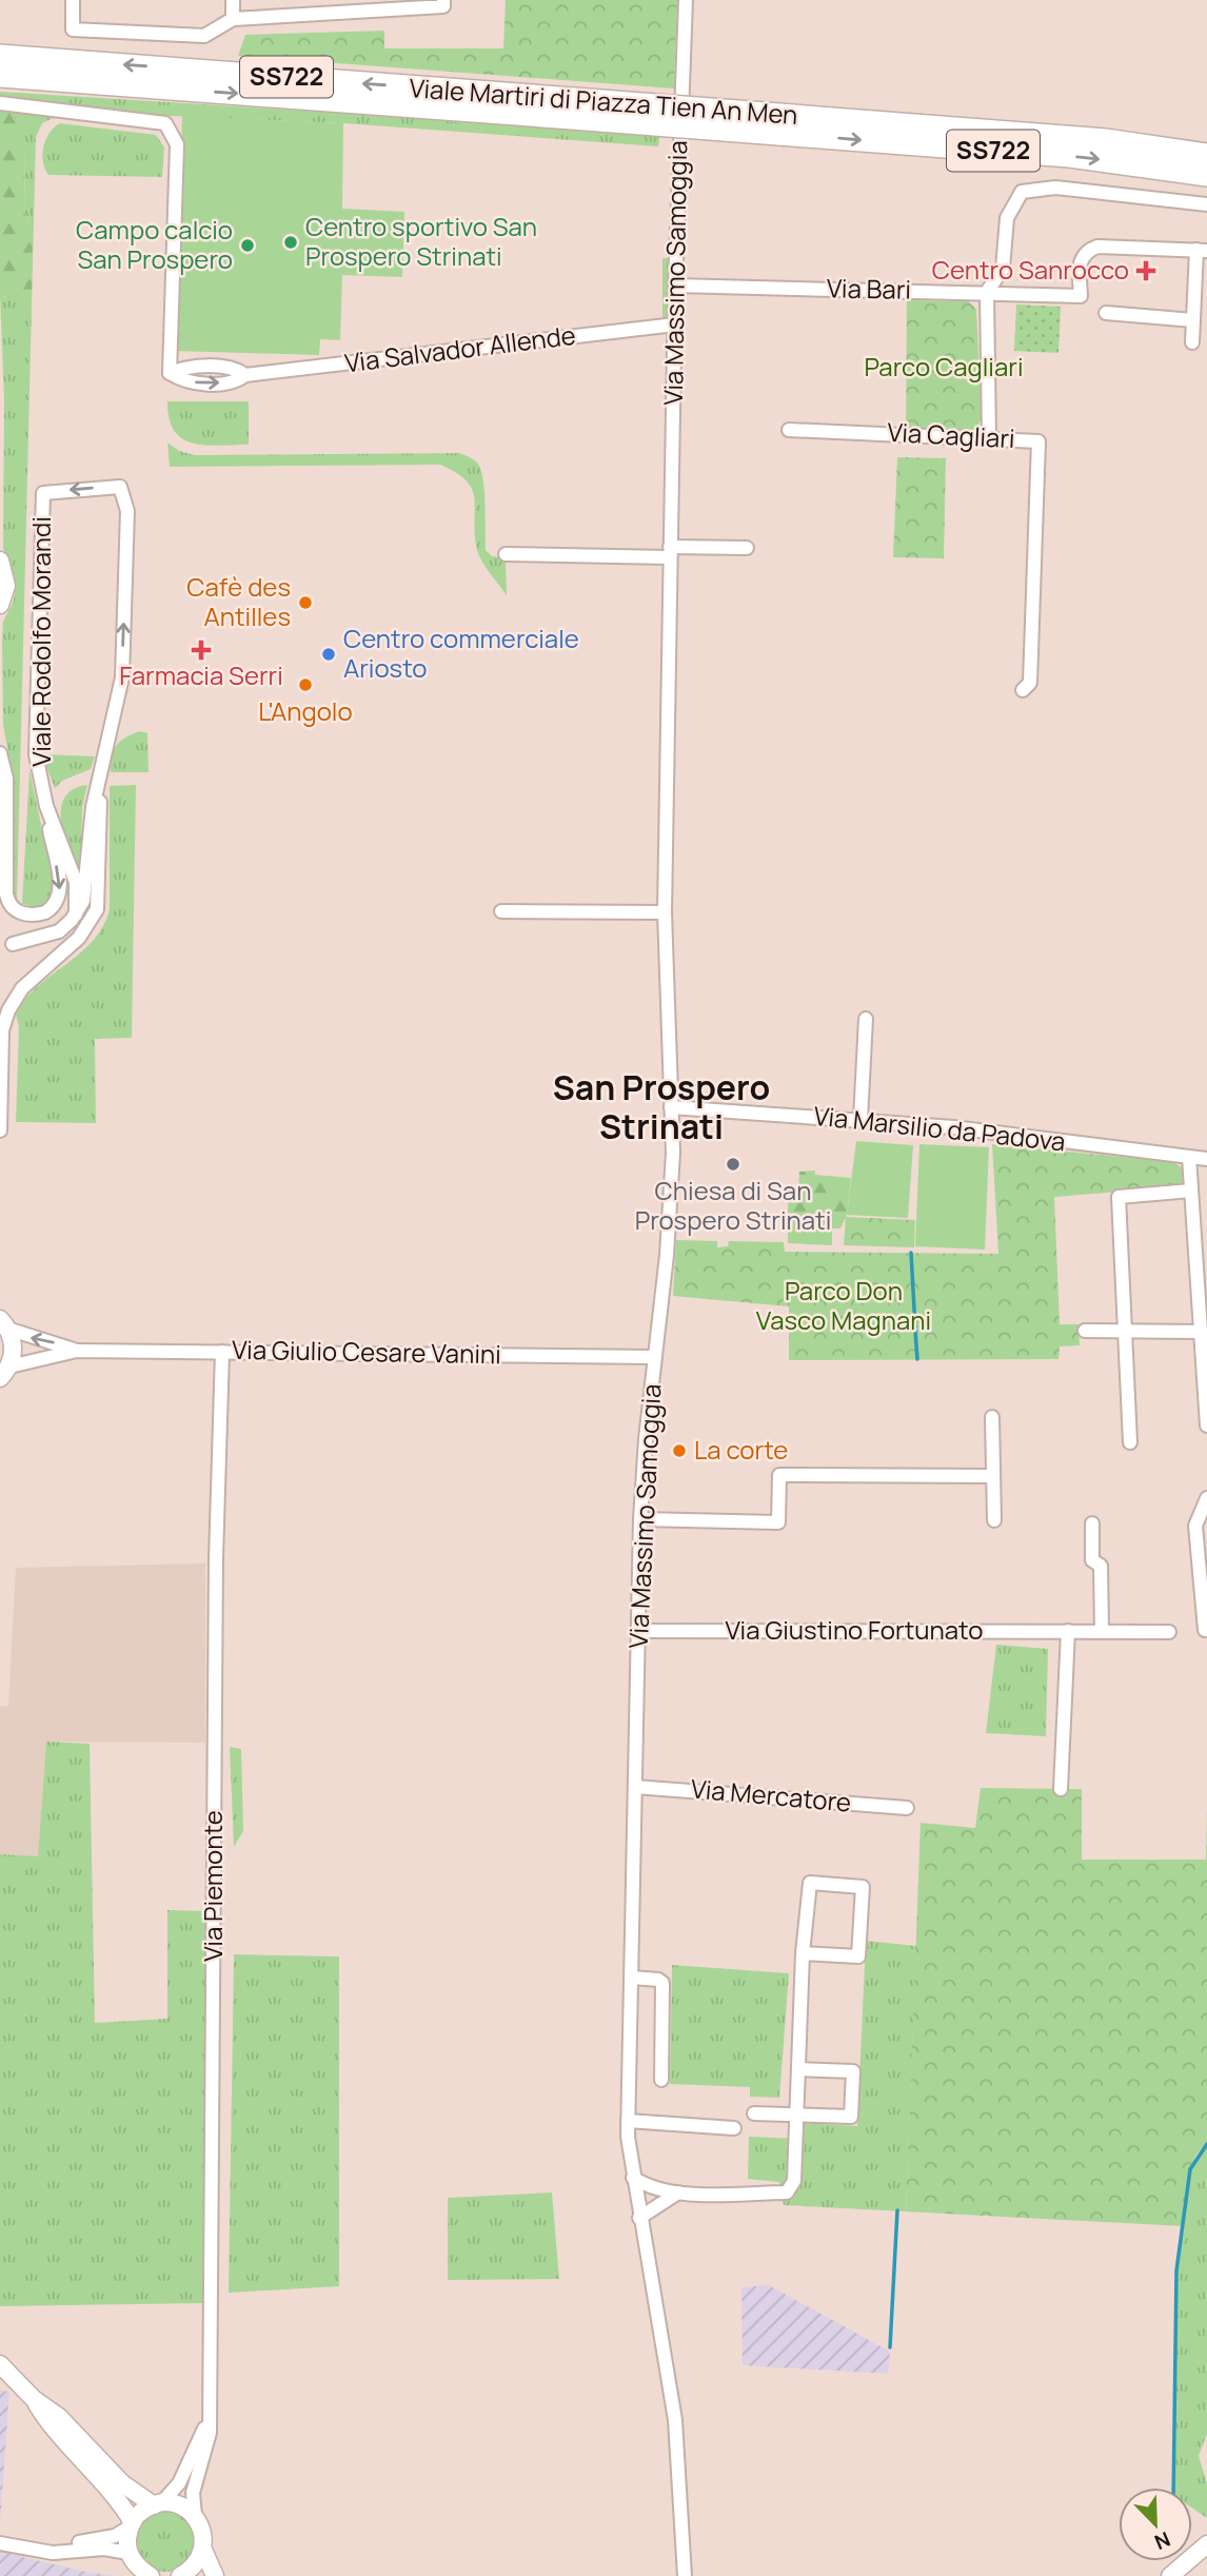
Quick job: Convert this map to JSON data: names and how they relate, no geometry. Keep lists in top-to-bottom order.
{
  "streets": {
    "highway": ["SS722", "Viale Martiri di Piazza Tien An Men"],
    "street": [
      "Via Massimo Samoggia",
      "Via Bari",
      "Via Salvador Allende",
      "Via Cagliari",
      "Viale Rodolfo Morandi",
      "Via Marsilio da Padova",
      "Via Giulio Cesare Vanini",
      "Via Giustino Fortunato",
      "Via Mercatore",
      "Via Piemonte"
    ]
  },
  "crossings": [
    ["Via Massimo Samoggia", "Via Bari"],
    ["Via Massimo Samoggia", "Via Salvador Allende"],
    ["Via Massimo Samoggia", "Via Marsilio da Padova"],
    ["Via Massimo Samoggia", "Via Giulio Cesare Vanini"],
    ["Via Massimo Samoggia", "Via Giustino Fortunato"],
    ["Via Massimo Samoggia", "Via Mercatore"],
    ["Via Giulio Cesare Vanini", "Via Piemonte"]
  ],
  "districts": ["San Prospero Strinati"],
  "parks": ["Parco Cagliari", "Parco Don Vasco Magnani"],
  "places": {
    "other": [
      "Centro sportivo San Prospero Strinati",
      "Campo calcio San Prospero",
      "Cafè des Antilles",
      "Centro commerciale Ariosto",
      "L'Angolo",
      "Chiesa di San Prospero Strinati",
      "La corte"
    ],
    "health": ["Centro Sanrocco", "Farmacia Serri"]
  },
  "north": "bottom right"
}
